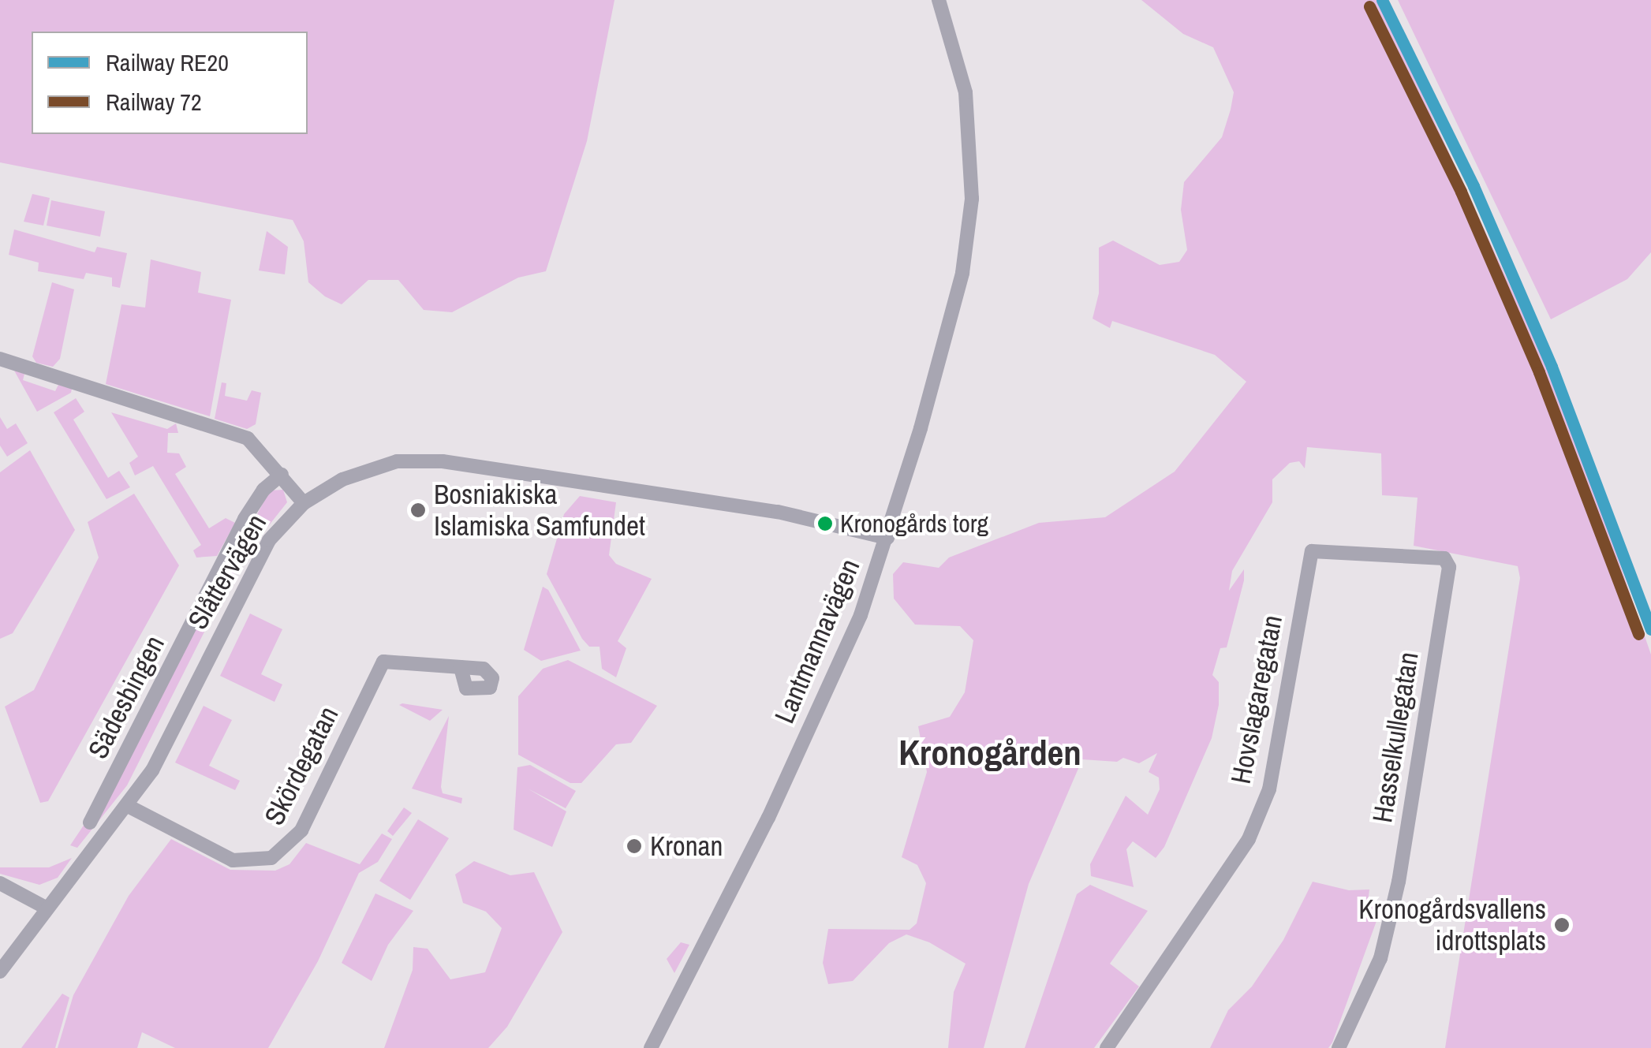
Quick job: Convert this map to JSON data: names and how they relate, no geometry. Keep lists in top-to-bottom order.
{
  "streets": {
    "street": [
      "Slåttervägen",
      "Lantmannavägen",
      "Sädesbingen",
      "Hovslagaregatan",
      "Hasselkullegatan",
      "Skördegatan"
    ]
  },
  "crossings": [
    ["Slåttervägen", "Lantmannavägen"],
    ["Slåttervägen", "Skördegatan"],
    ["Hovslagaregatan", "Hasselkullegatan"]
  ],
  "districts": ["Kronogården"],
  "places": [
    "Bosniakiska Islamiska Samfundet",
    "Kronogårds torg",
    "Kronan",
    "Kronogårdsvallens idrottsplats"
  ],
  "lines": ["rail line RE20", "rail line 72"],
  "legend": ["Railway RE20", "Railway 72"]
}
